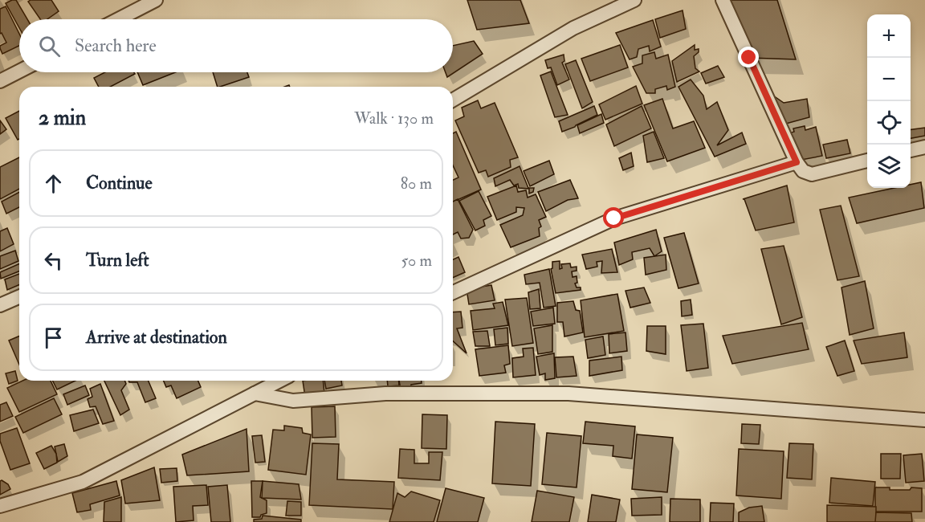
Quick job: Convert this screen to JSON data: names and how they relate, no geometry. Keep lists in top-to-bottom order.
{
  "page": {
    "map_buttons": ["+", "−"],
    "search": "Search here",
    "heading": ["2 min", "Walk · 130 m"],
    "list": [
      ["Continue", "80 m"],
      ["Turn left", "50 m"],
      "Arrive at destination"
    ]
  }
}
